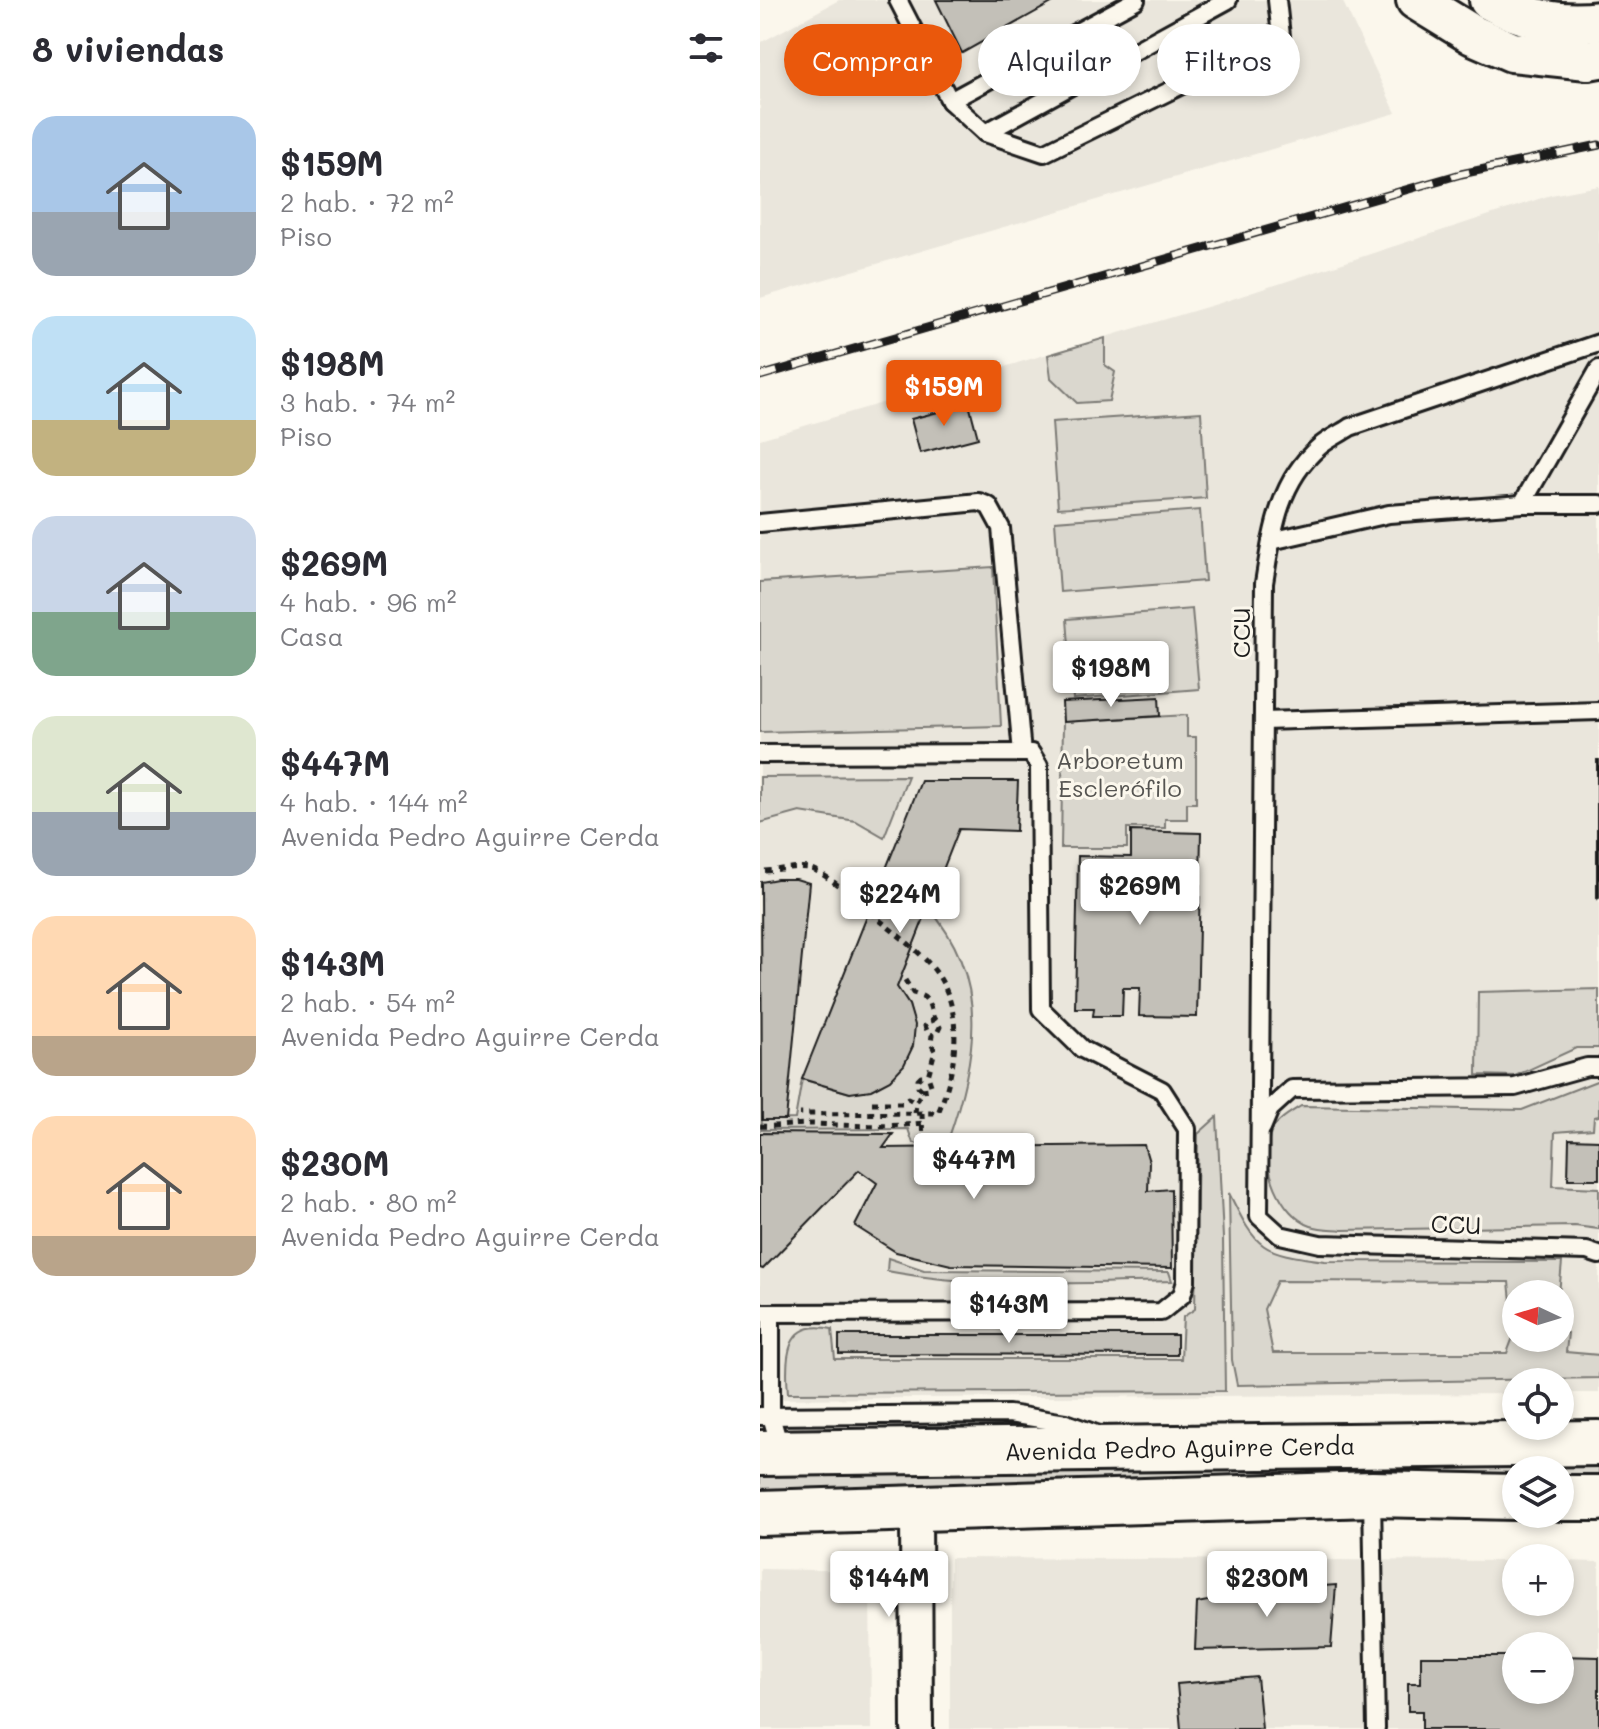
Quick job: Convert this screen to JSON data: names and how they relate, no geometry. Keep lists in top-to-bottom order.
{
  "streets": {
    "main road": ["Avenida Pedro Aguirre Cerda"],
    "lane": ["CCU"]
  },
  "parks": ["Arboretum Esclerófilo"],
  "north": "left",
  "page": {
    "heading": "8 viviendas",
    "chip": ["Comprar", "Alquilar", "Filtros"],
    "list": [
      {
        "name": "$159M",
        "note": "2 hab. · 72 m² · Piso"
      },
      {
        "name": "$198M",
        "note": "3 hab. · 74 m² · Piso"
      },
      {
        "name": "$269M",
        "note": "4 hab. · 96 m² · Casa"
      },
      {
        "name": "$447M",
        "note": "4 hab. · 144 m² · Avenida Pedro Aguirre Cerda"
      },
      {
        "name": "$143M",
        "note": "2 hab. · 54 m² · Avenida Pedro Aguirre Cerda"
      },
      {
        "name": "$230M",
        "note": "2 hab. · 80 m² · Avenida Pedro Aguirre Cerda"
      }
    ],
    "price": [
      "$159M",
      "$198M",
      "$269M",
      "$224M",
      "$447M",
      "$143M",
      "$144M",
      "$230M"
    ],
    "map_buttons": ["+", "−"]
  }
}
